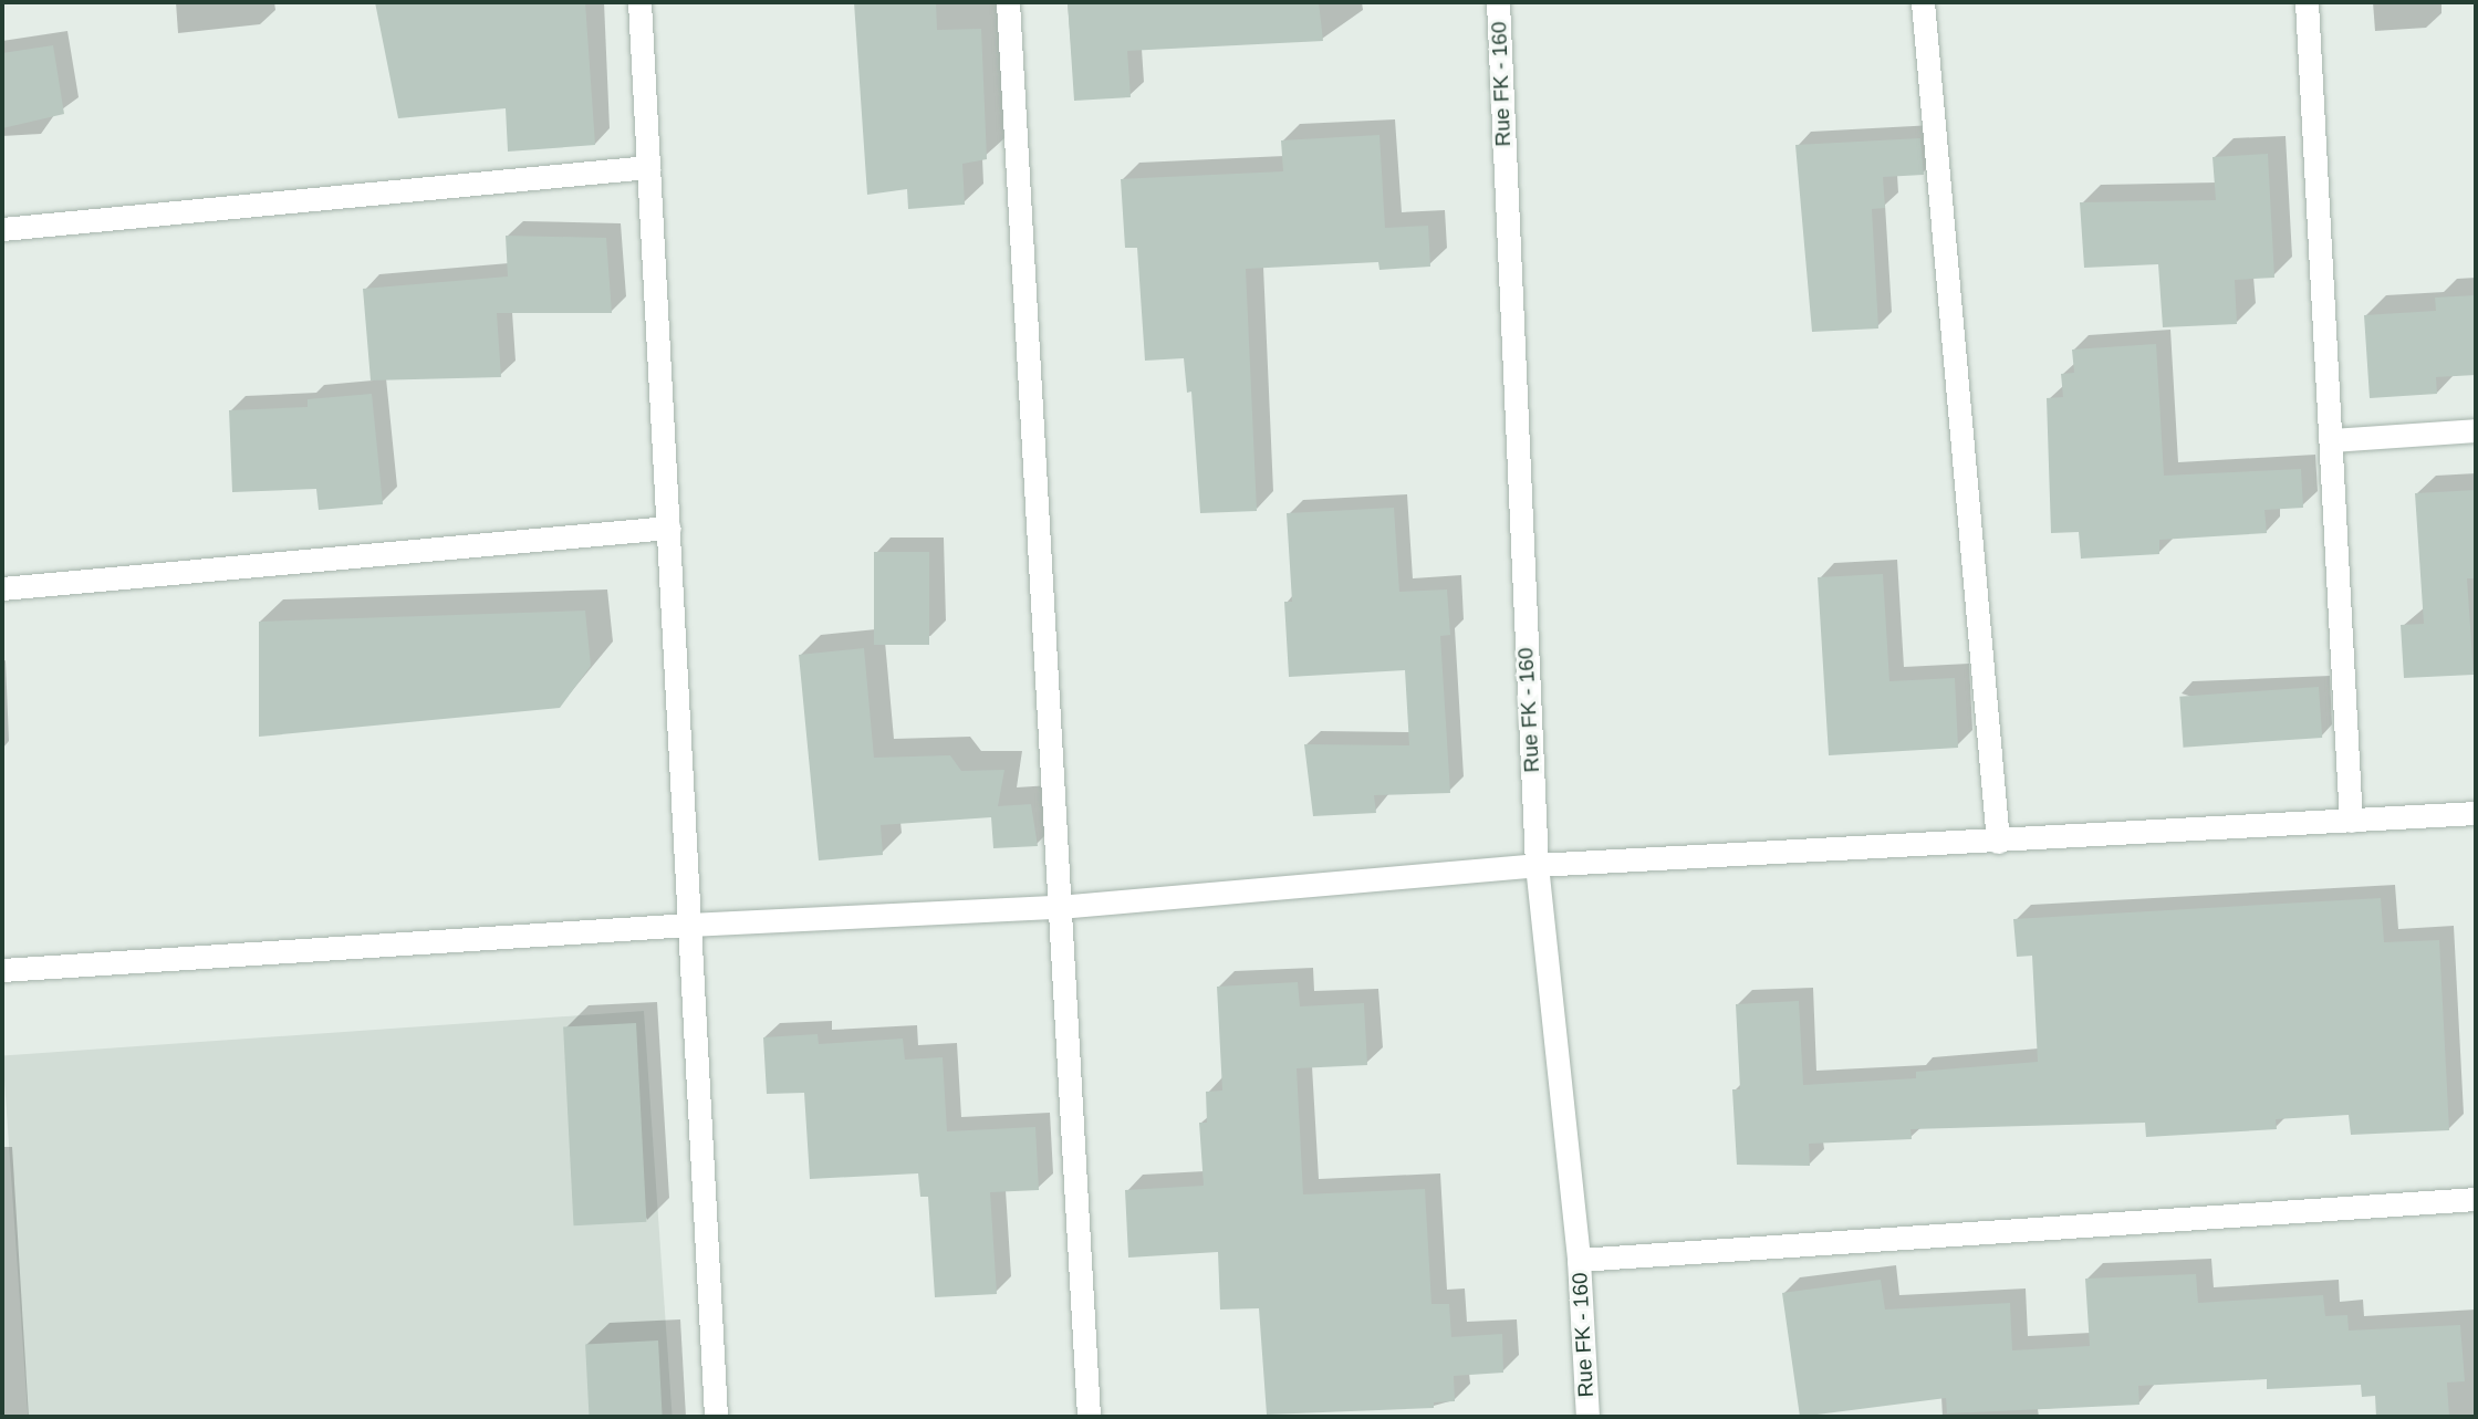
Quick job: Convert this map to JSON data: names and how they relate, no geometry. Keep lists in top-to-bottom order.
{
  "streets": {
    "street": ["Rue FK - 160"]
  }
}
